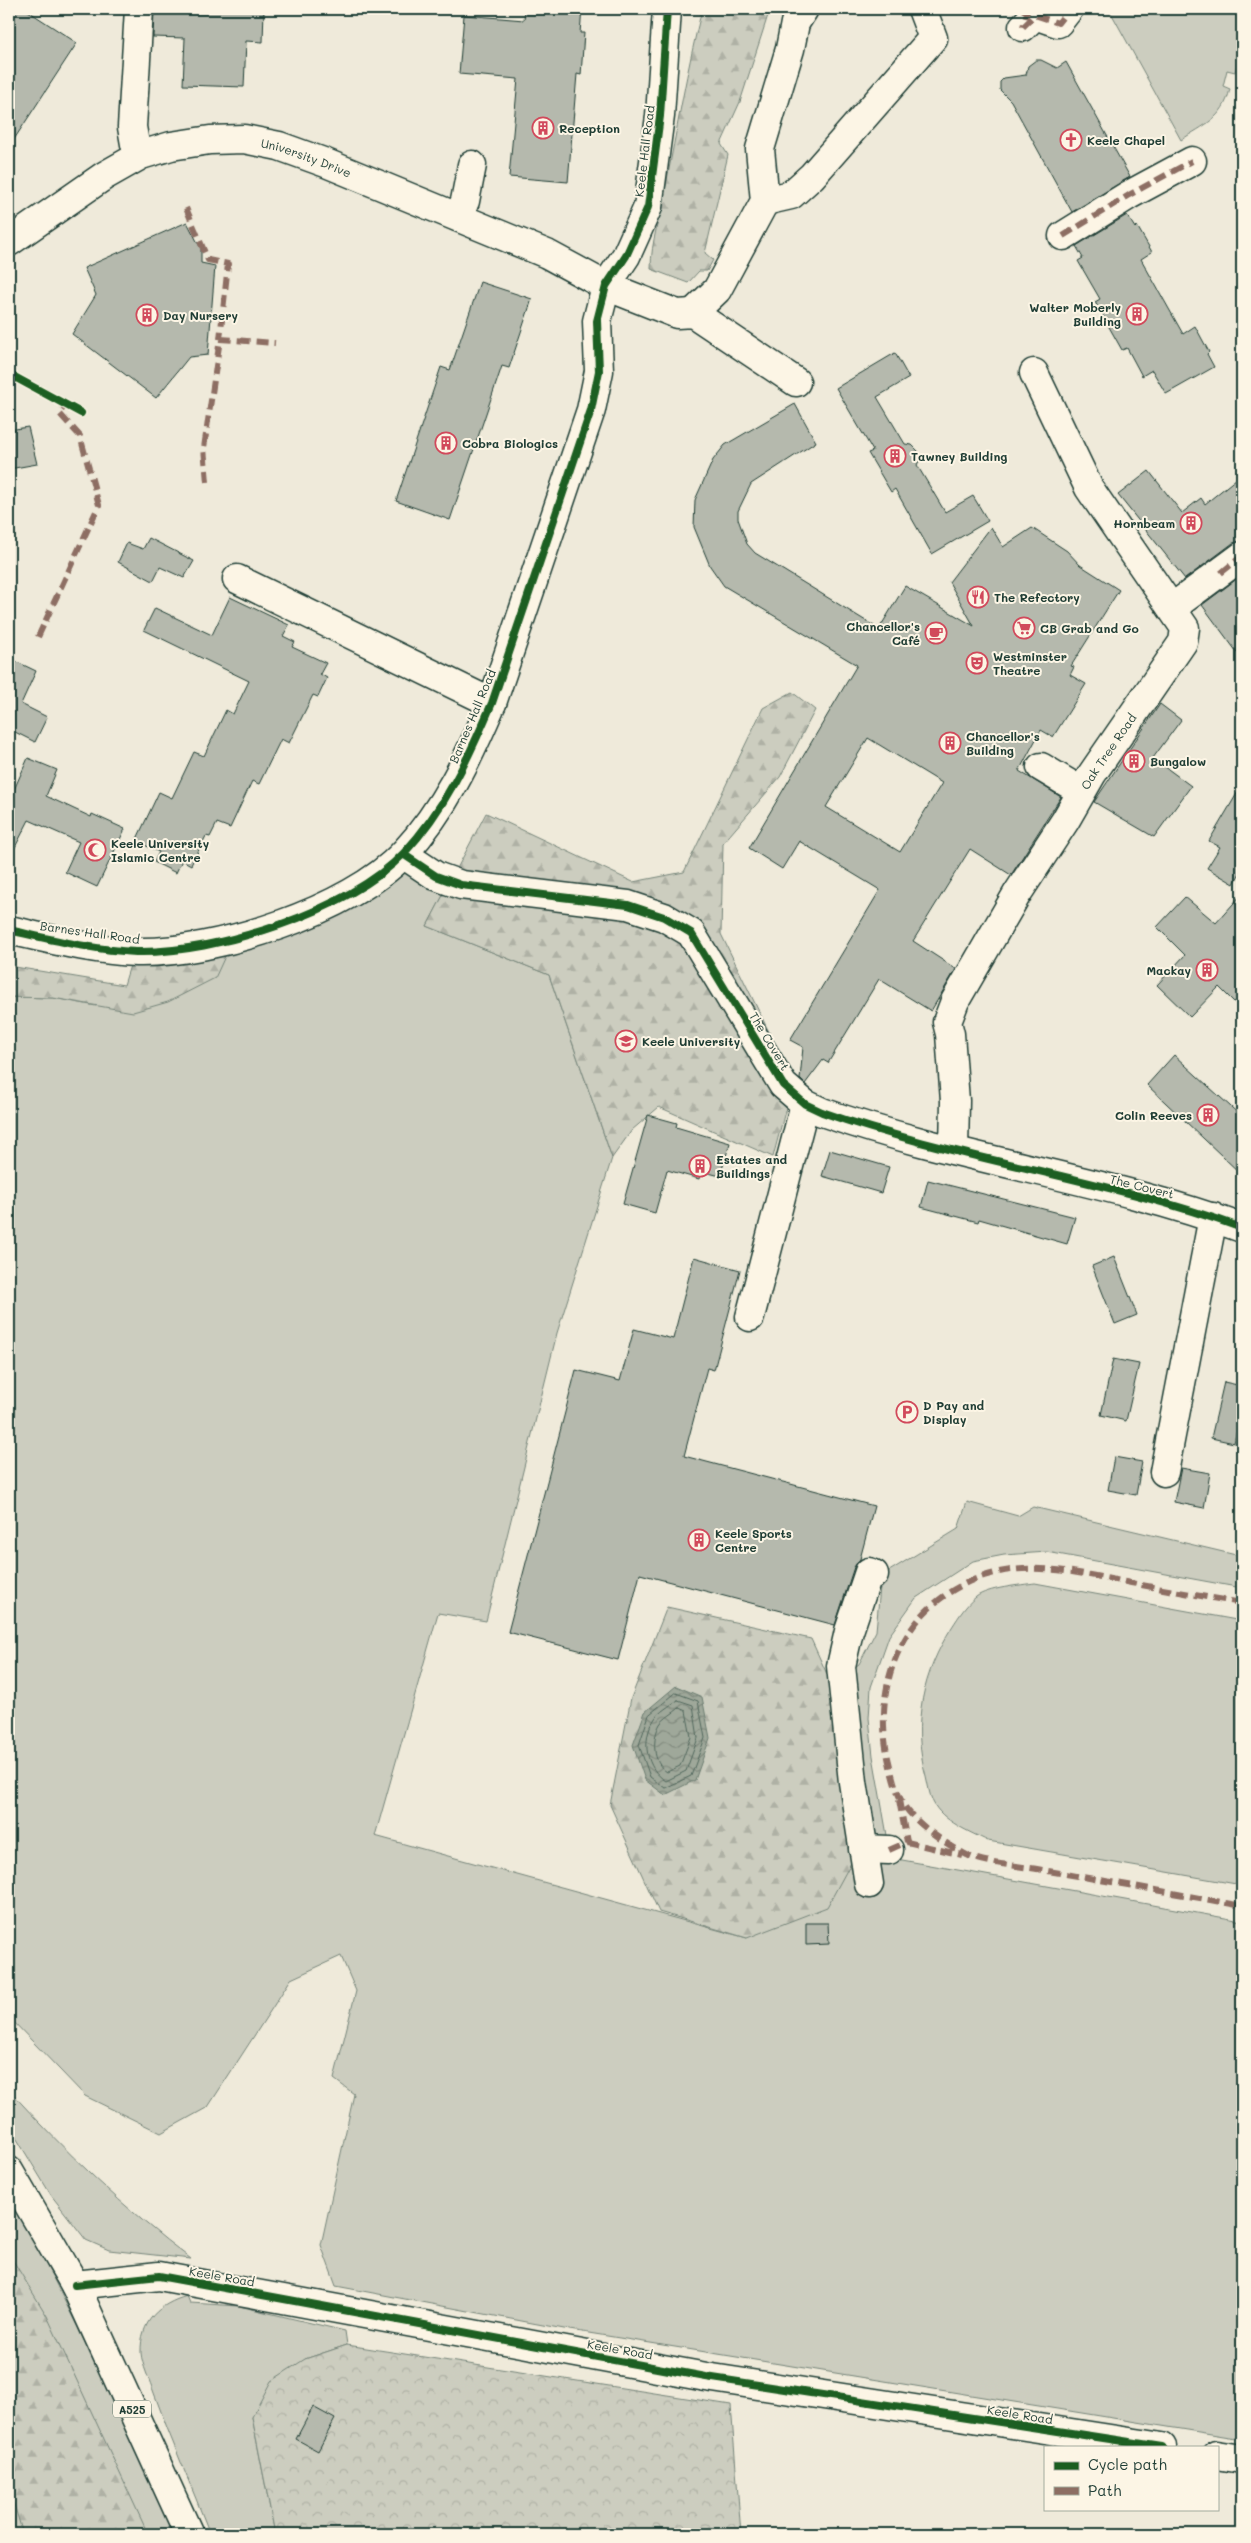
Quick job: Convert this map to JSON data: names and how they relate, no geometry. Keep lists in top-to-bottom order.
{
  "streets": {
    "street": [
      "Keele Hall Road",
      "University Drive",
      "Barnes Hall Road",
      "Oak Tree Road",
      "The Covert",
      "Keele Road",
      "A525"
    ]
  },
  "crossings": [
    ["Keele Hall Road", "University Drive"],
    ["Keele Hall Road", "Barnes Hall Road"],
    ["University Drive", "Barnes Hall Road"],
    ["Barnes Hall Road", "The Covert"],
    ["Oak Tree Road", "The Covert"],
    ["Keele Road", "A525"]
  ],
  "places": {
    "building": [
      "Reception",
      "Walter Moberly Building",
      "Day Nursery",
      "Cobra Biologics",
      "Tawney Building",
      "Hornbeam",
      "Chancellor's Building",
      "Bungalow",
      "Mackay",
      "Colin Reeves",
      "Estates and Buildings",
      "Keele Sports Centre"
    ],
    "church": ["Keele Chapel"],
    "restaurant": ["The Refectory"],
    "supermarket": ["CB Grab and Go"],
    "cafe": ["Chancellor's Café"],
    "theatre": ["Westminster Theatre"],
    "mosque": ["Keele University Islamic Centre"],
    "school or university": ["Keele University"],
    "parking": ["D Pay and Display"]
  },
  "legend": ["Cycle path", "Path"]
}
